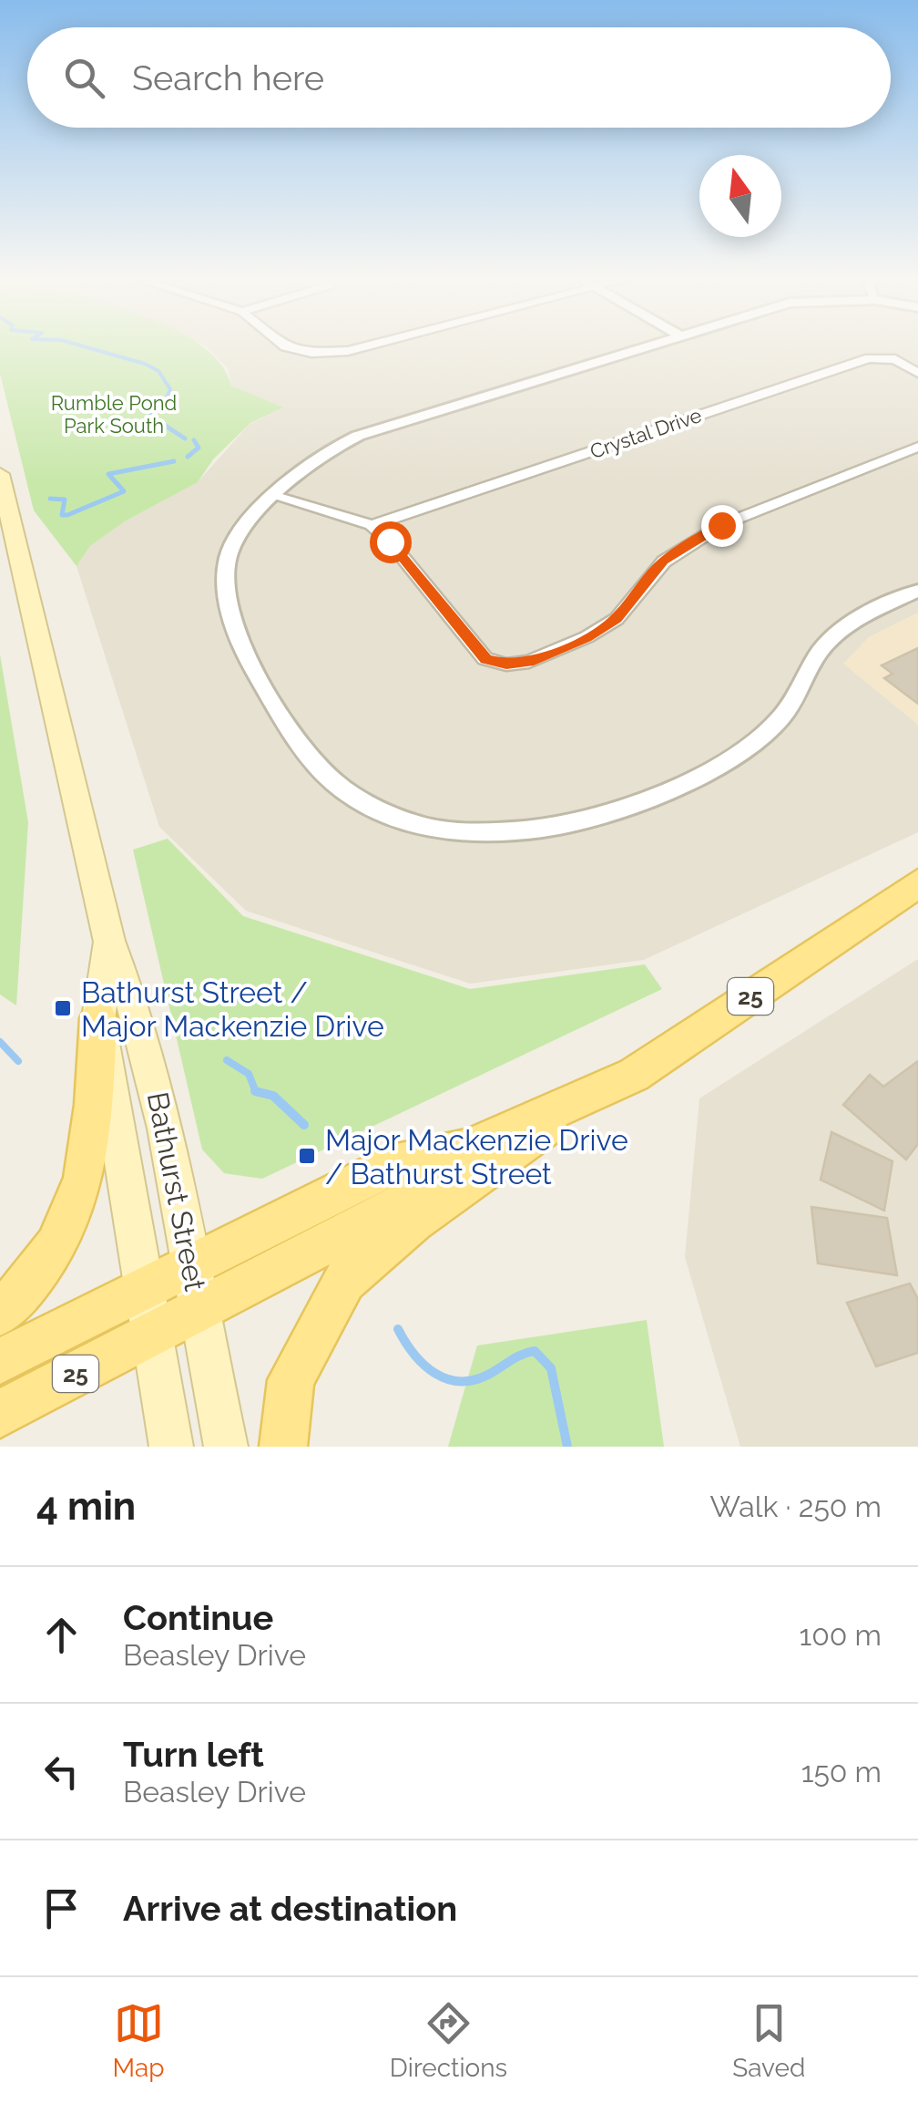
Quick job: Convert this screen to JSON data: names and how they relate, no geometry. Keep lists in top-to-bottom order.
{
  "streets": {
    "main road": ["25", "Bathurst Street"],
    "street": ["Crystal Drive"]
  },
  "crossings": [
    ["25", "Bathurst Street"]
  ],
  "parks": ["Rumble Pond Park South"],
  "places": {
    "transit": ["Bathurst Street / Major Mackenzie Drive", "Major Mackenzie Drive / Bathurst Street"]
  },
  "north": "top",
  "page": {
    "search": "Search here",
    "heading": ["4 min", "Walk · 250 m"],
    "list": [
      ["Continue", "Beasley Drive", "100 m"],
      ["Turn left", "Beasley Drive", "150 m"],
      "Arrive at destination"
    ],
    "nav": ["Map", "Directions", "Saved"]
  }
}
